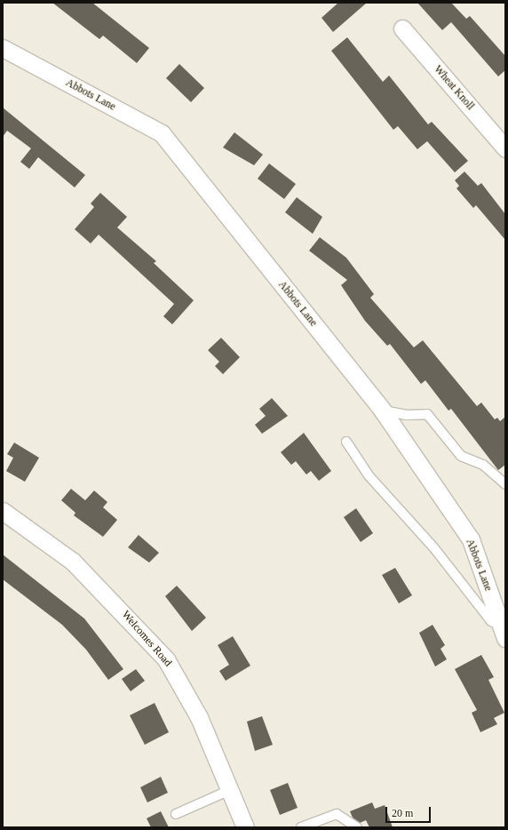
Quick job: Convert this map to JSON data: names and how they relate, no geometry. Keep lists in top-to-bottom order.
{
  "streets": {
    "street": ["Wheat Knoll", "Abbots Lane", "Welcomes Road"]
  },
  "scale_bar": "20 m"
}
